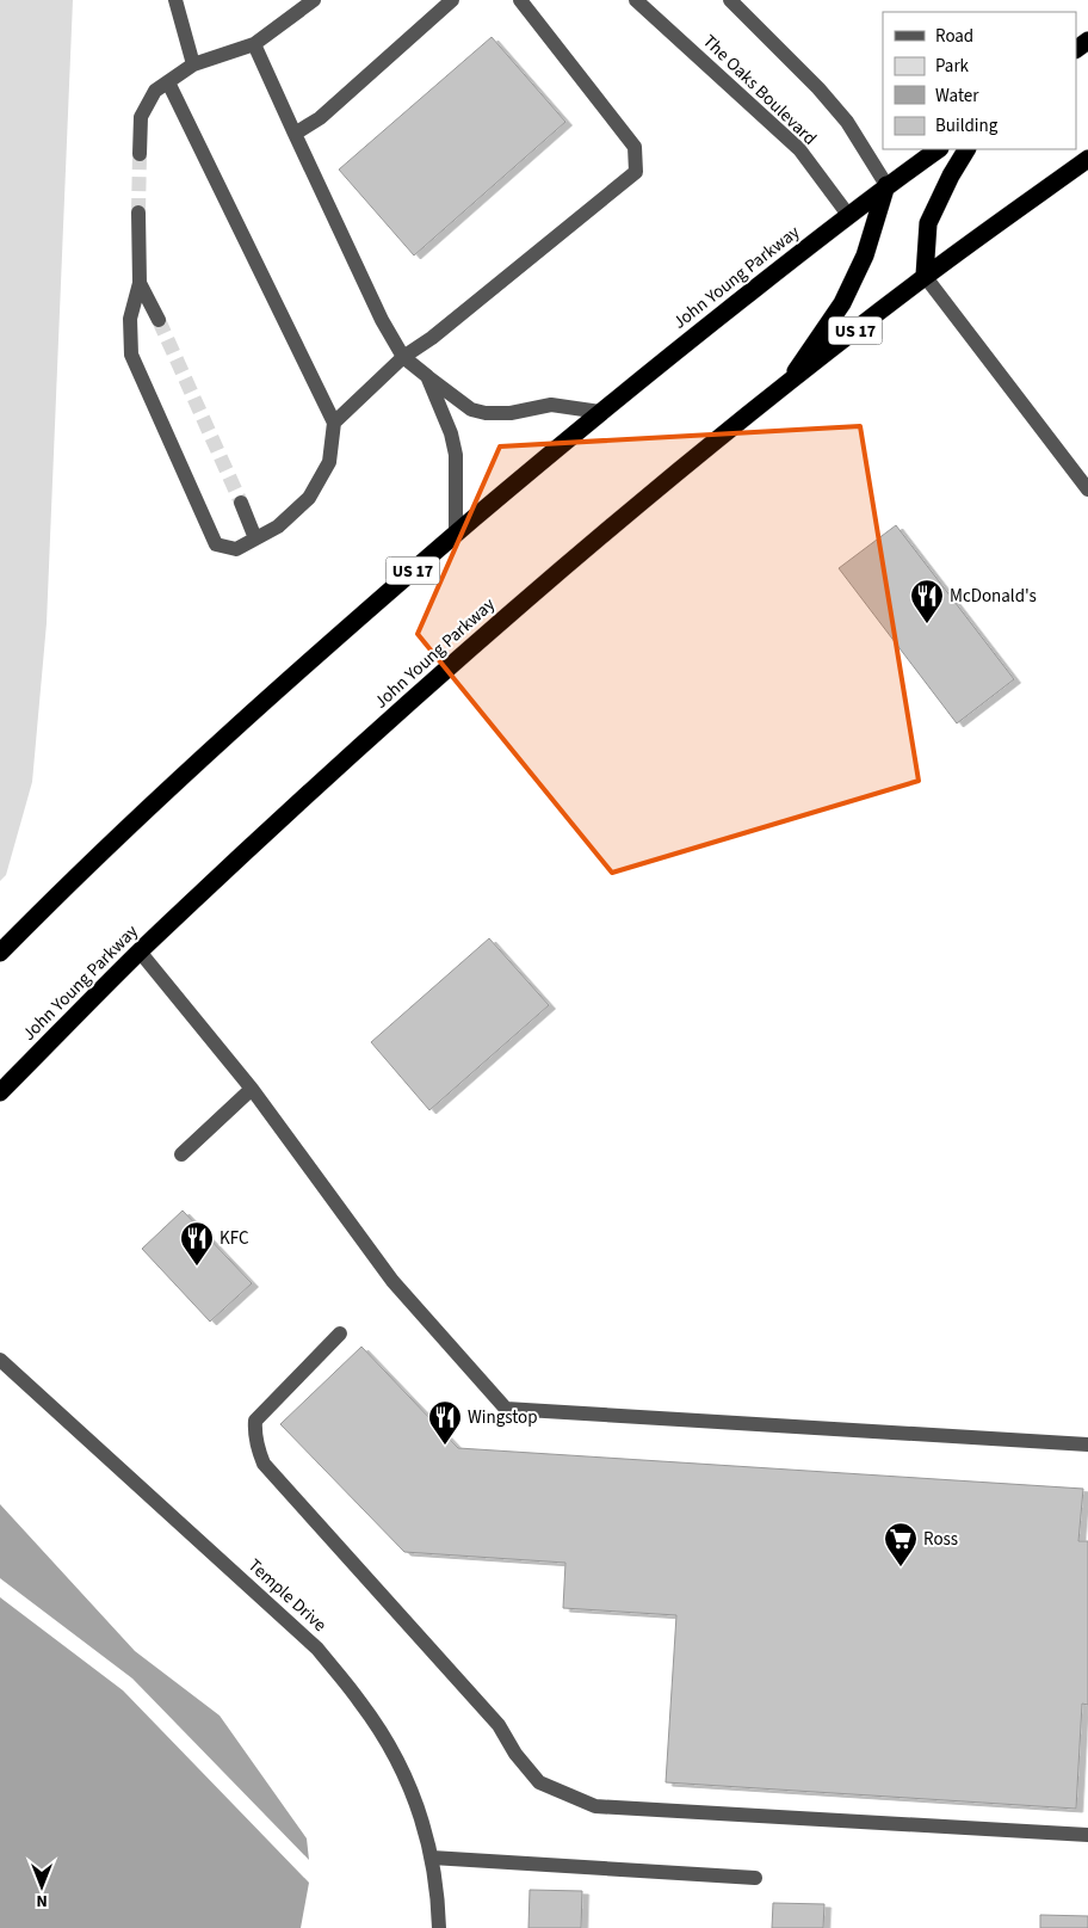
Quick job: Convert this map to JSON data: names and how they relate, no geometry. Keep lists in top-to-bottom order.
{
  "streets": {
    "highway": ["John Young Parkway", "US 17"],
    "street": ["The Oaks Boulevard", "Temple Drive"]
  },
  "crossings": [
    ["The Oaks Boulevard", "John Young Parkway"],
    ["John Young Parkway", "US 17"]
  ],
  "places": {
    "restaurant": ["McDonald's", "KFC", "Wingstop"],
    "supermarket": ["Ross"]
  },
  "legend": [
    "Road",
    "Park",
    "Water",
    "Building"
  ],
  "north": "bottom"
}
